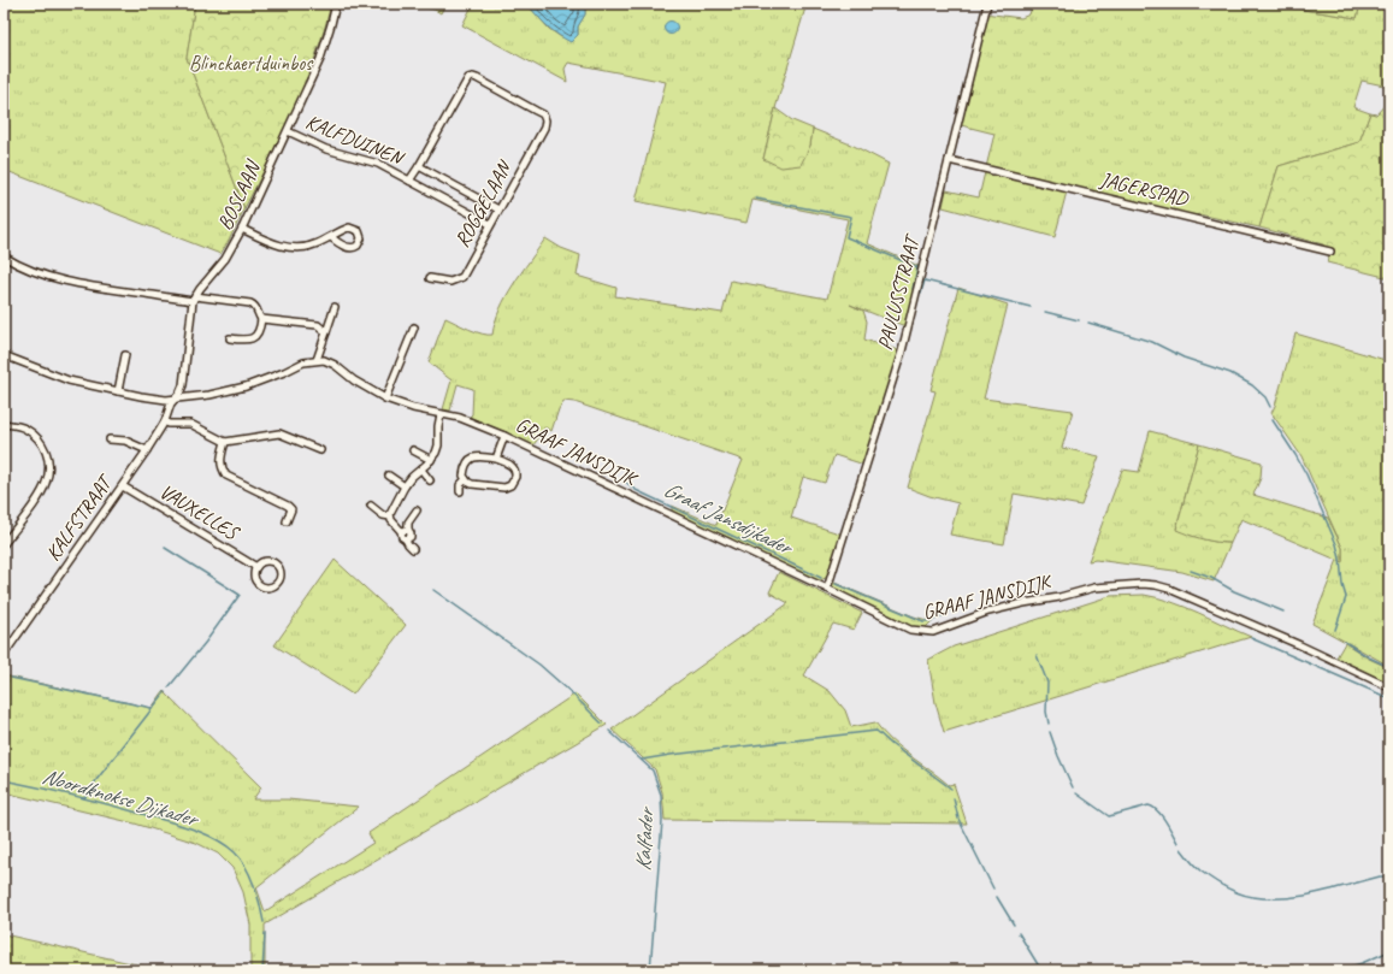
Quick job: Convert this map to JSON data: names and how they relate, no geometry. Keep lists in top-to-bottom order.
{
  "streets": {
    "street": [
      "KALFDUINEN",
      "JAGERSPAD",
      "BOSLAAN",
      "ROGGELAAN",
      "PAULUSSTRAAT",
      "GRAAF JANSDIJK",
      "VAUXELLES",
      "KALFSTRAAT"
    ]
  },
  "crossings": [
    ["KALFDUINEN", "BOSLAAN"],
    ["KALFDUINEN", "ROGGELAAN"],
    ["JAGERSPAD", "PAULUSSTRAAT"],
    ["PAULUSSTRAAT", "GRAAF JANSDIJK"],
    ["VAUXELLES", "KALFSTRAAT"]
  ],
  "water": ["Graaf Jansdijkader", "Noordknokse Dijkader", "Kalfader"],
  "parks": ["Blinckaertduinbos"]
}
